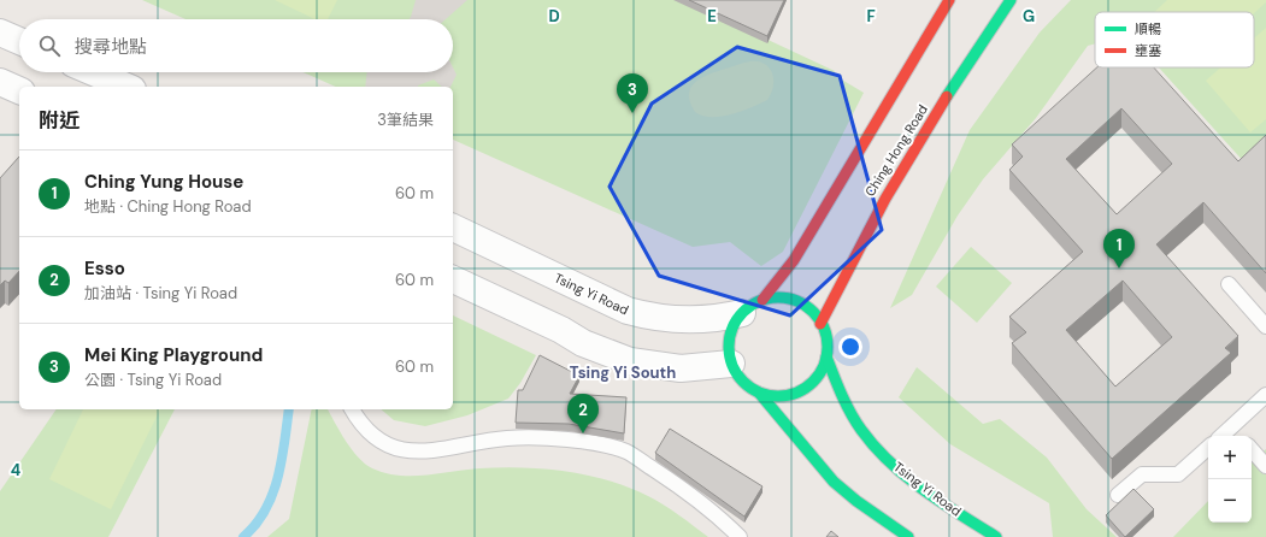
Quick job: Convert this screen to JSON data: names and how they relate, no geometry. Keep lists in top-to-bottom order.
{
  "streets": {
    "main road": ["Ching Hong Road", "Tsing Yi Road"]
  },
  "crossings": [
    ["Ching Hong Road", "Tsing Yi Road"]
  ],
  "districts": ["Tsing Yi South"],
  "legend": ["順暢", "壅塞"],
  "page": {
    "search": "搜尋地點",
    "pins": ["3", "1", "2"],
    "heading": ["附近", "3筆結果"],
    "list": [
      {
        "mark": "1",
        "name": "Ching Yung House",
        "note": "地點 · Ching Hong Road",
        "value": "60 m"
      },
      {
        "mark": "2",
        "name": "Esso",
        "note": "加油站 · Tsing Yi Road",
        "value": "60 m"
      },
      {
        "mark": "3",
        "name": "Mei King Playground",
        "note": "公園 · Tsing Yi Road",
        "value": "60 m"
      }
    ],
    "map_buttons": ["+", "−"]
  },
  "grid": {
    "columns": [
      "D",
      "E",
      "F",
      "G"
    ],
    "rows": ["4"]
  }
}
